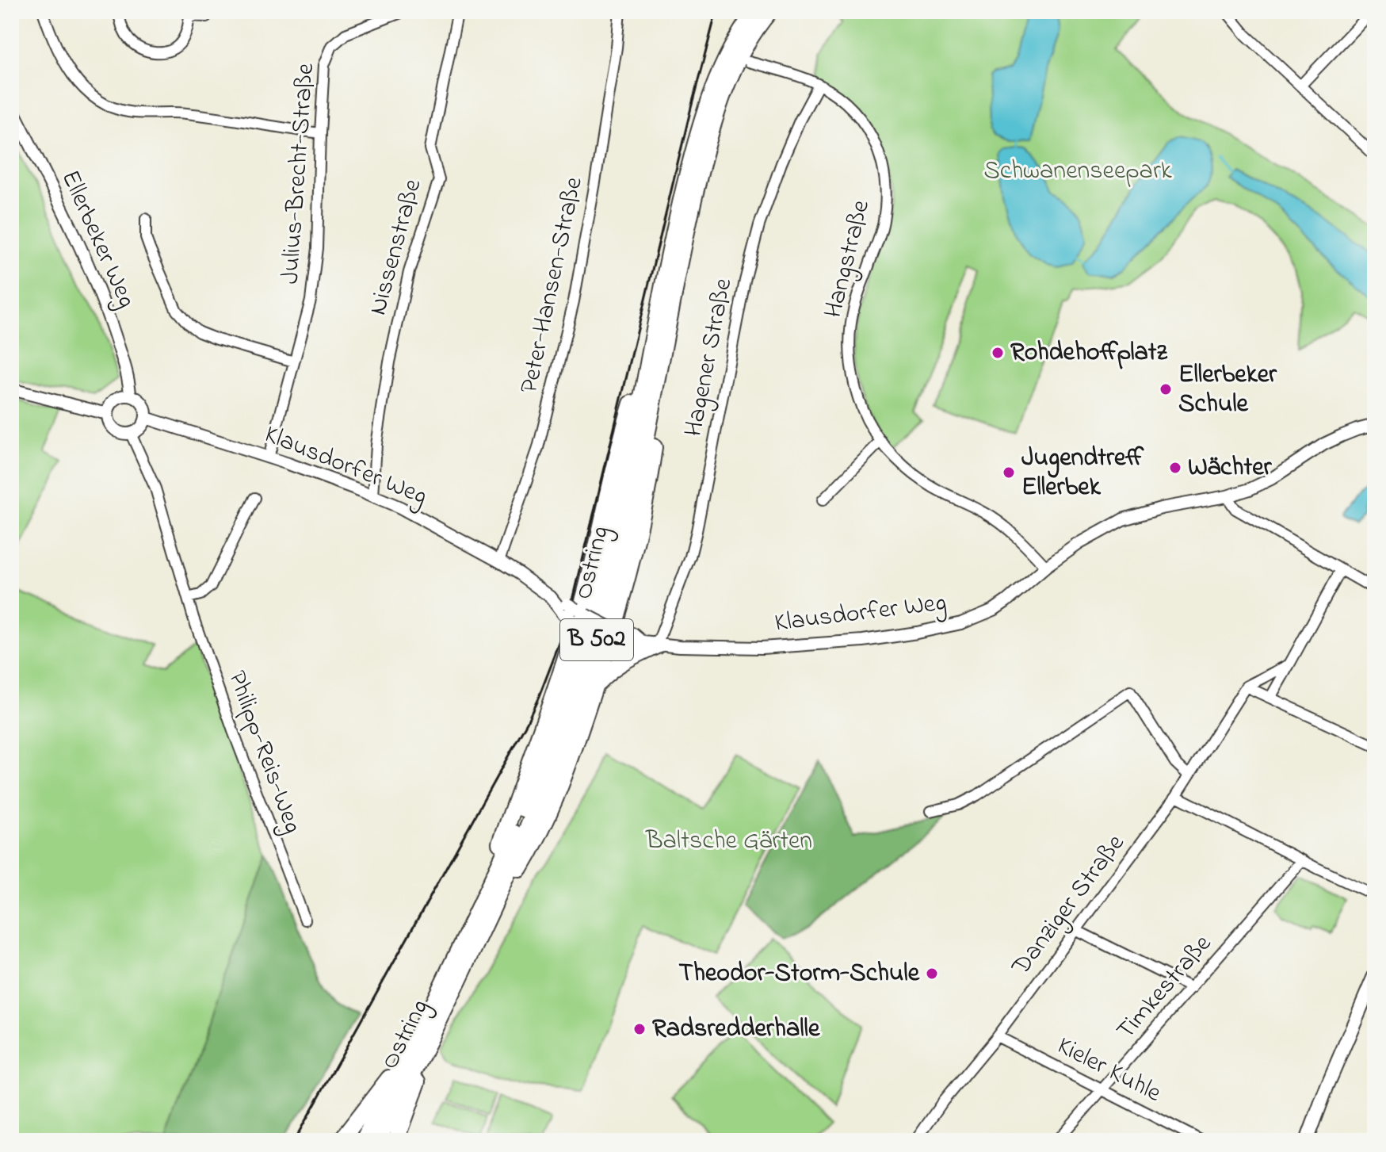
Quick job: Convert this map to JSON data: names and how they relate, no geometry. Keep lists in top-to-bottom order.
{
  "streets": {
    "highway": ["Ostring", "B 502"],
    "street": [
      "Julius-Brecht-Straße",
      "Ellerbeker Weg",
      "Nissenstraße",
      "Hangstraße",
      "Peter-Hansen-Straße",
      "Hagener Straße",
      "Klausdorfer Weg",
      "Philipp-Reis-Weg",
      "Danziger Straße",
      "Timkestraße",
      "Kieler Kuhle"
    ]
  },
  "crossings": [
    ["Julius-Brecht-Straße", "Klausdorfer Weg"],
    ["Ellerbeker Weg", "Klausdorfer Weg"],
    ["Ellerbeker Weg", "Philipp-Reis-Weg"],
    ["Nissenstraße", "Klausdorfer Weg"],
    ["Hangstraße", "Hagener Straße"],
    ["Hangstraße", "Klausdorfer Weg"],
    ["Peter-Hansen-Straße", "Klausdorfer Weg"],
    ["Hagener Straße", "Klausdorfer Weg"],
    ["Klausdorfer Weg", "Philipp-Reis-Weg"],
    ["Danziger Straße", "Kieler Kuhle"],
    ["Timkestraße", "Kieler Kuhle"]
  ],
  "parks": ["Schwanenseepark", "Baltsche Gärten"],
  "places": [
    "Rohdehoffplatz",
    "Ellerbeker Schule",
    "Wächter",
    "Jugendtreff Ellerbek",
    "Theodor-Storm-Schule",
    "Radsredderhalle"
  ]
}
